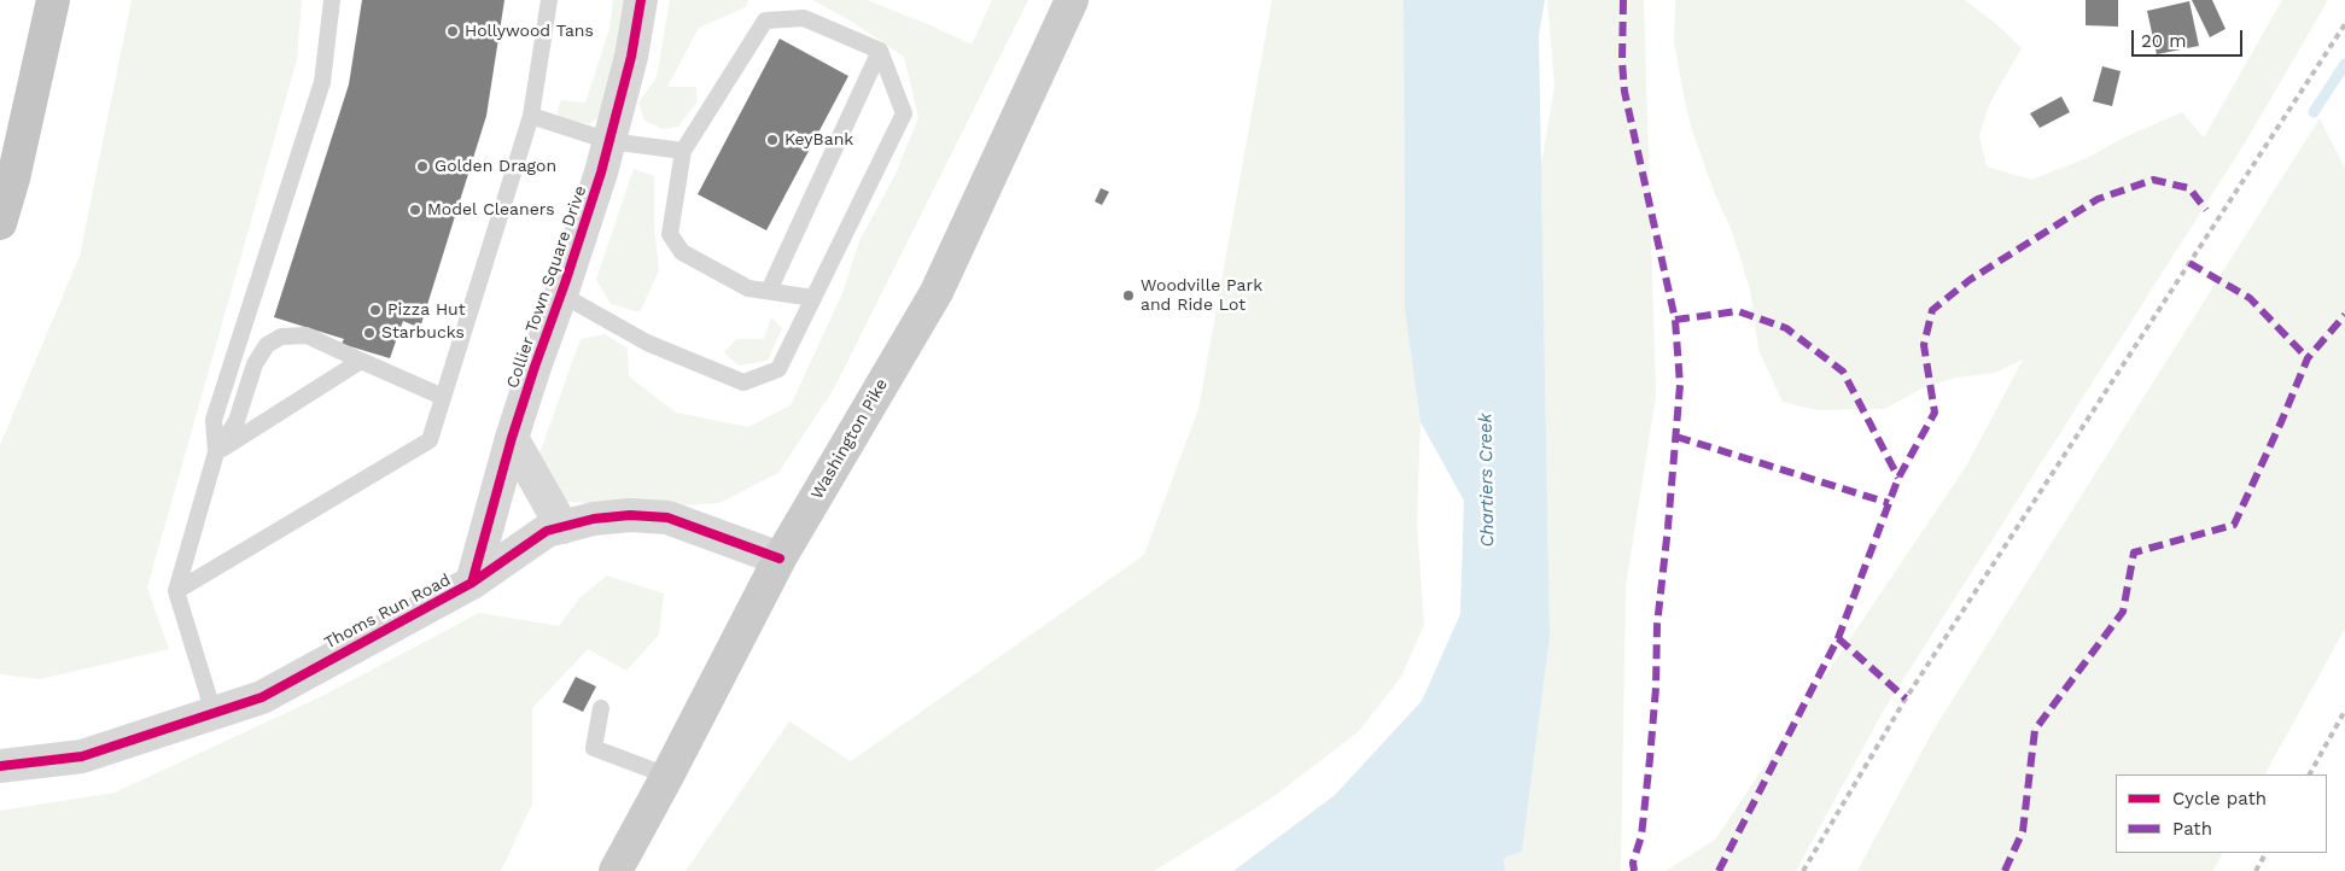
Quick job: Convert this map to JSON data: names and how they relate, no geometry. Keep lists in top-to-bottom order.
{
  "streets": {
    "main road": ["Washington Pike"],
    "street": ["Collier Town Square Drive", "Thoms Run Road"]
  },
  "crossings": [
    ["Collier Town Square Drive", "Thoms Run Road"],
    ["Washington Pike", "Thoms Run Road"]
  ],
  "water": ["Chartiers Creek"],
  "places": [
    "Hollywood Tans",
    "KeyBank",
    "Golden Dragon",
    "Model Cleaners",
    "Woodville Park and Ride Lot",
    "Pizza Hut",
    "Starbucks"
  ],
  "legend": ["Cycle path", "Path"],
  "scale_bar": "20 m"
}
